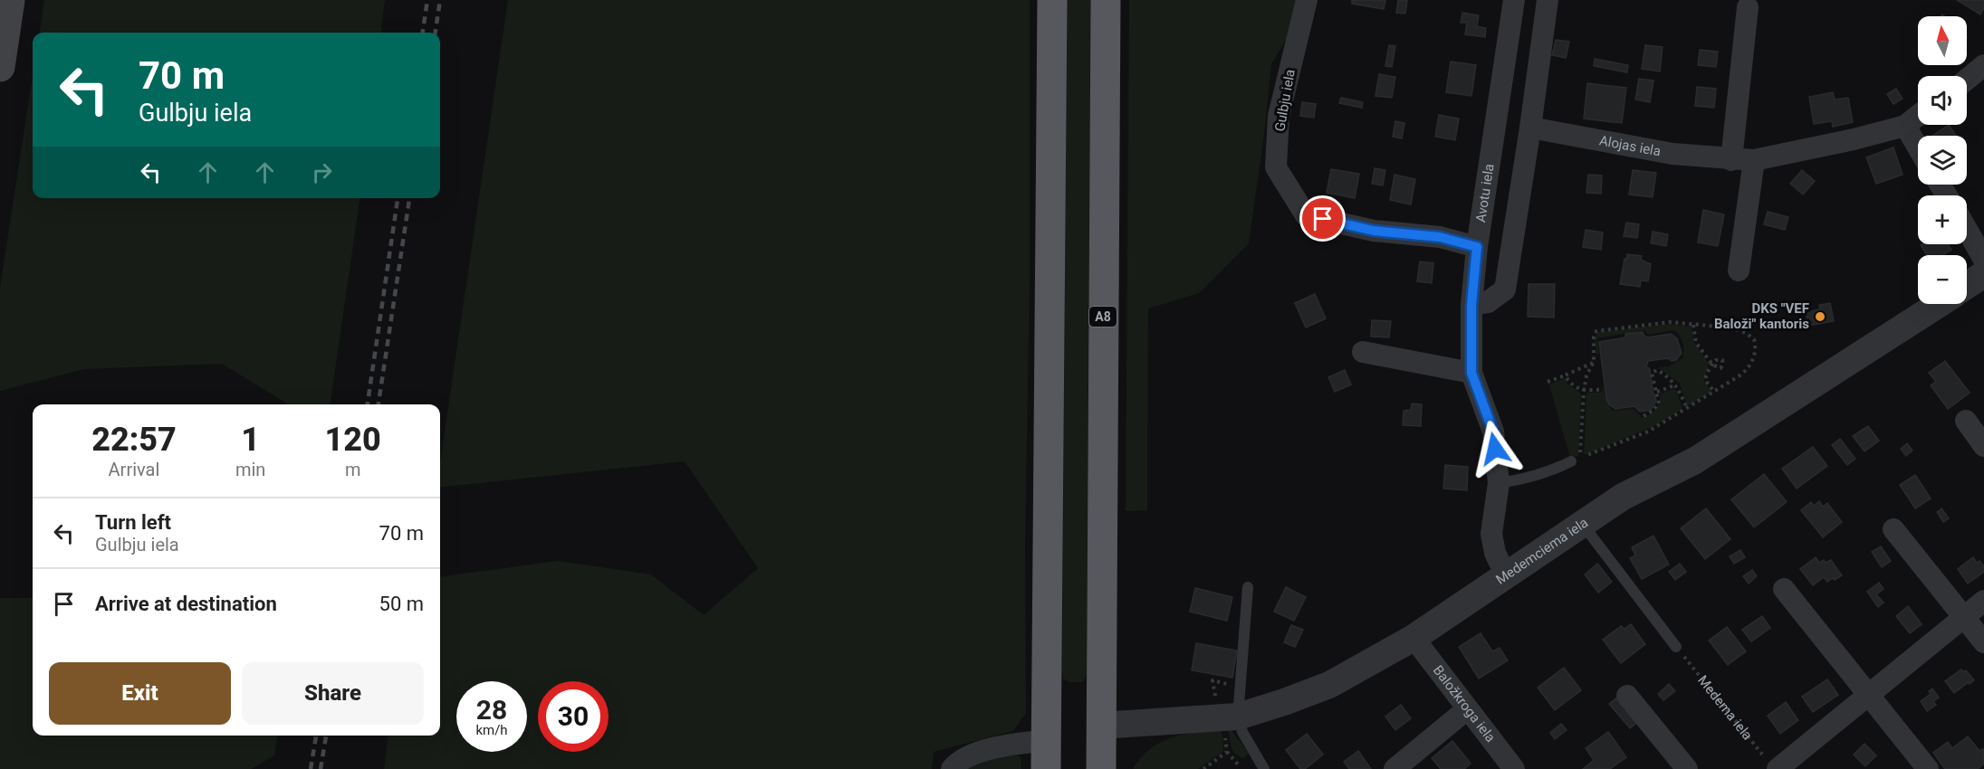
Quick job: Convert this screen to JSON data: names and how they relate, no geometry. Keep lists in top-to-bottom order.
{
  "streets": {
    "highway": ["A8"],
    "street": [
      "Gulbju iela",
      "Alojas iela",
      "Avotu iela",
      "Medemciema iela",
      "Baložkroga iela"
    ],
    "path": ["Medema iela"]
  },
  "crossings": [
    ["Gulbju iela", "Avotu iela"],
    ["Avotu iela", "Medemciema iela"],
    ["A8", "Medemciema iela"],
    ["Medemciema iela", "Baložkroga iela"]
  ],
  "places": ["DKS \"VEF Baloži\" kantoris"],
  "north": "top",
  "page": {
    "map_buttons": ["+", "−"],
    "turn": ["70 m", "Gulbju iela"],
    "eta": [
      "22:57",
      "Arrival",
      "1",
      "min",
      "120",
      "m"
    ],
    "list": [
      {
        "name": "Turn left",
        "note": "Gulbju iela",
        "value": "70 m"
      },
      {
        "name": "Arrive at destination",
        "value": "50 m"
      }
    ],
    "buttons": ["Exit", "Share"],
    "speed": "28 km/h",
    "limit": "30"
  }
}
